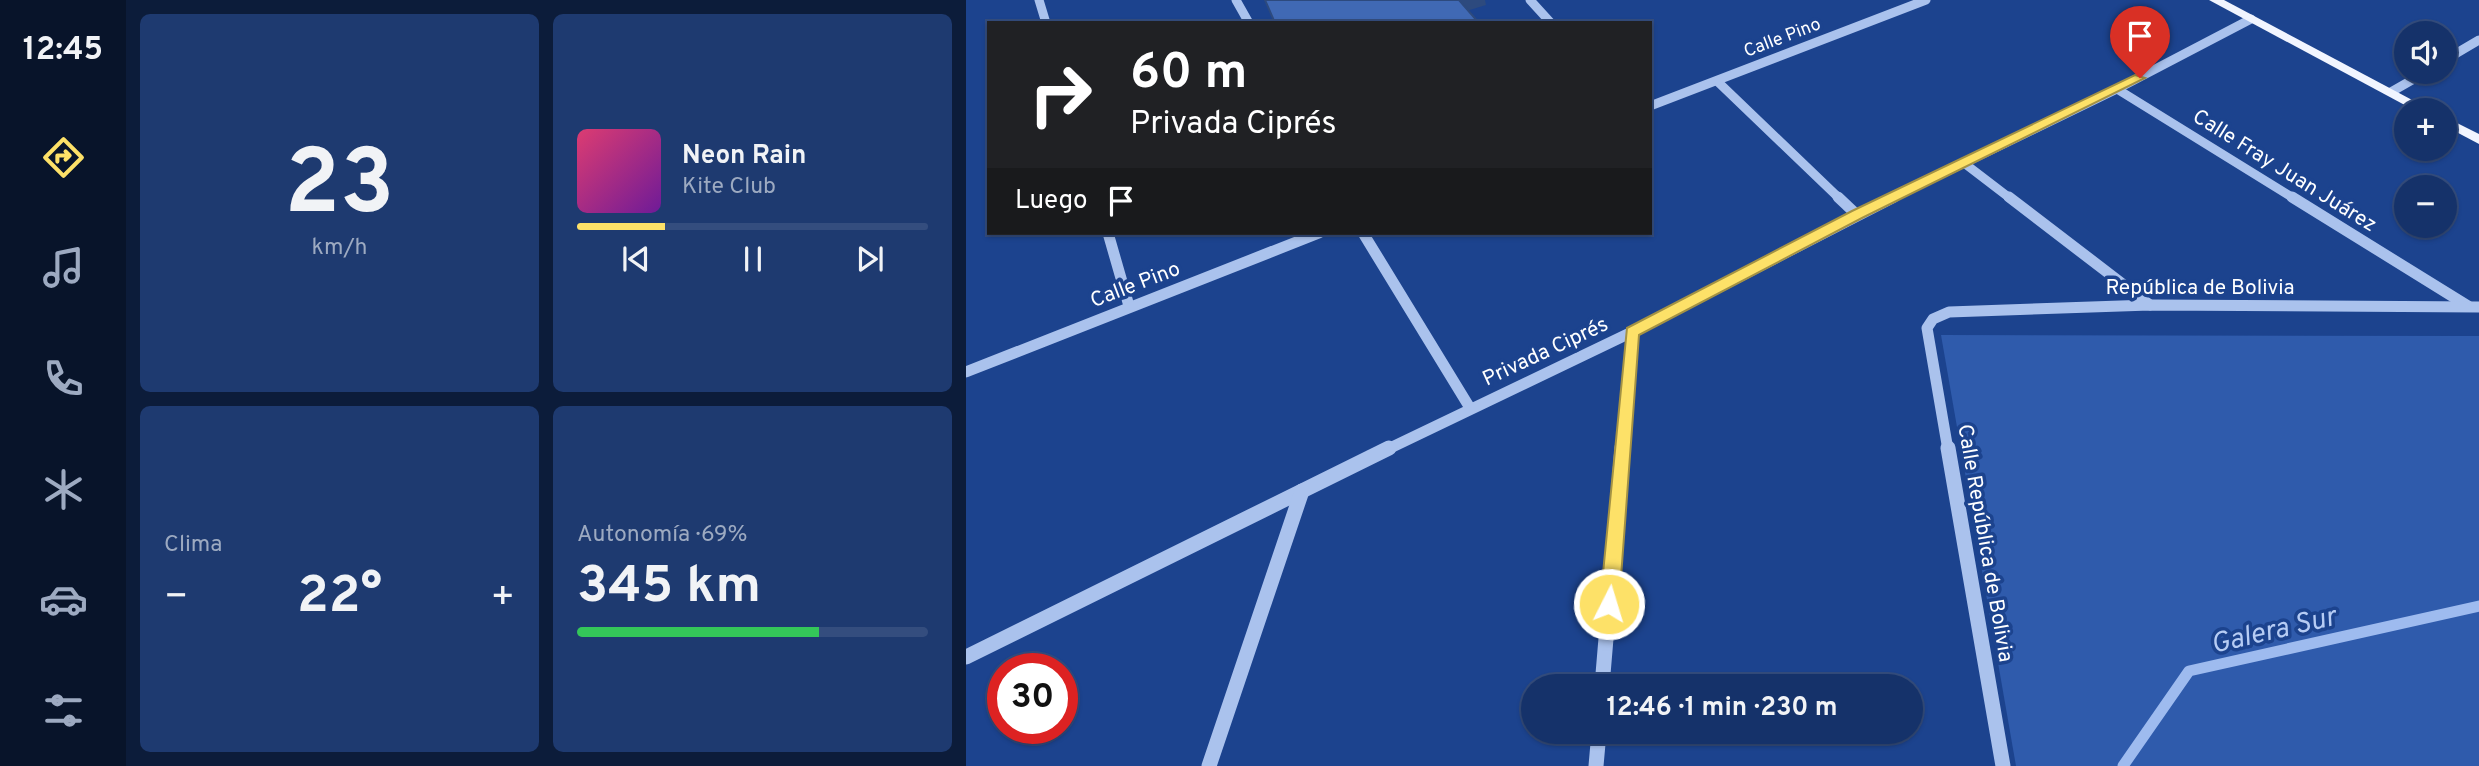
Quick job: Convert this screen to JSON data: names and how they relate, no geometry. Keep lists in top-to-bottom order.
{
  "streets": {
    "street": [
      "Calle Pino",
      "Calle Fray Juan Juárez",
      "República de Bolivia",
      "Privada Ciprés",
      "Calle República de Bolivia"
    ]
  },
  "crossings": [
    ["Calle Fray Juan Juárez", "República de Bolivia"],
    ["Calle Fray Juan Juárez", "Privada Ciprés"],
    ["República de Bolivia", "Calle República de Bolivia"]
  ],
  "water": ["Galera Sur"],
  "page": {
    "tabs": "12:45",
    "tile": [
      ["23", "km/h"],
      "Clima",
      ["Autonomía · 69%", "345 km"]
    ],
    "map_buttons": ["+", "−"],
    "turn": ["60 m", "Privada Ciprés"],
    "song": ["Neon Rain", "Kite Club"],
    "then": "Luego",
    "heat": ["−", "22°", "+"],
    "limit": "30",
    "trip": "12:46 · 1 min · 230 m"
  }
}
